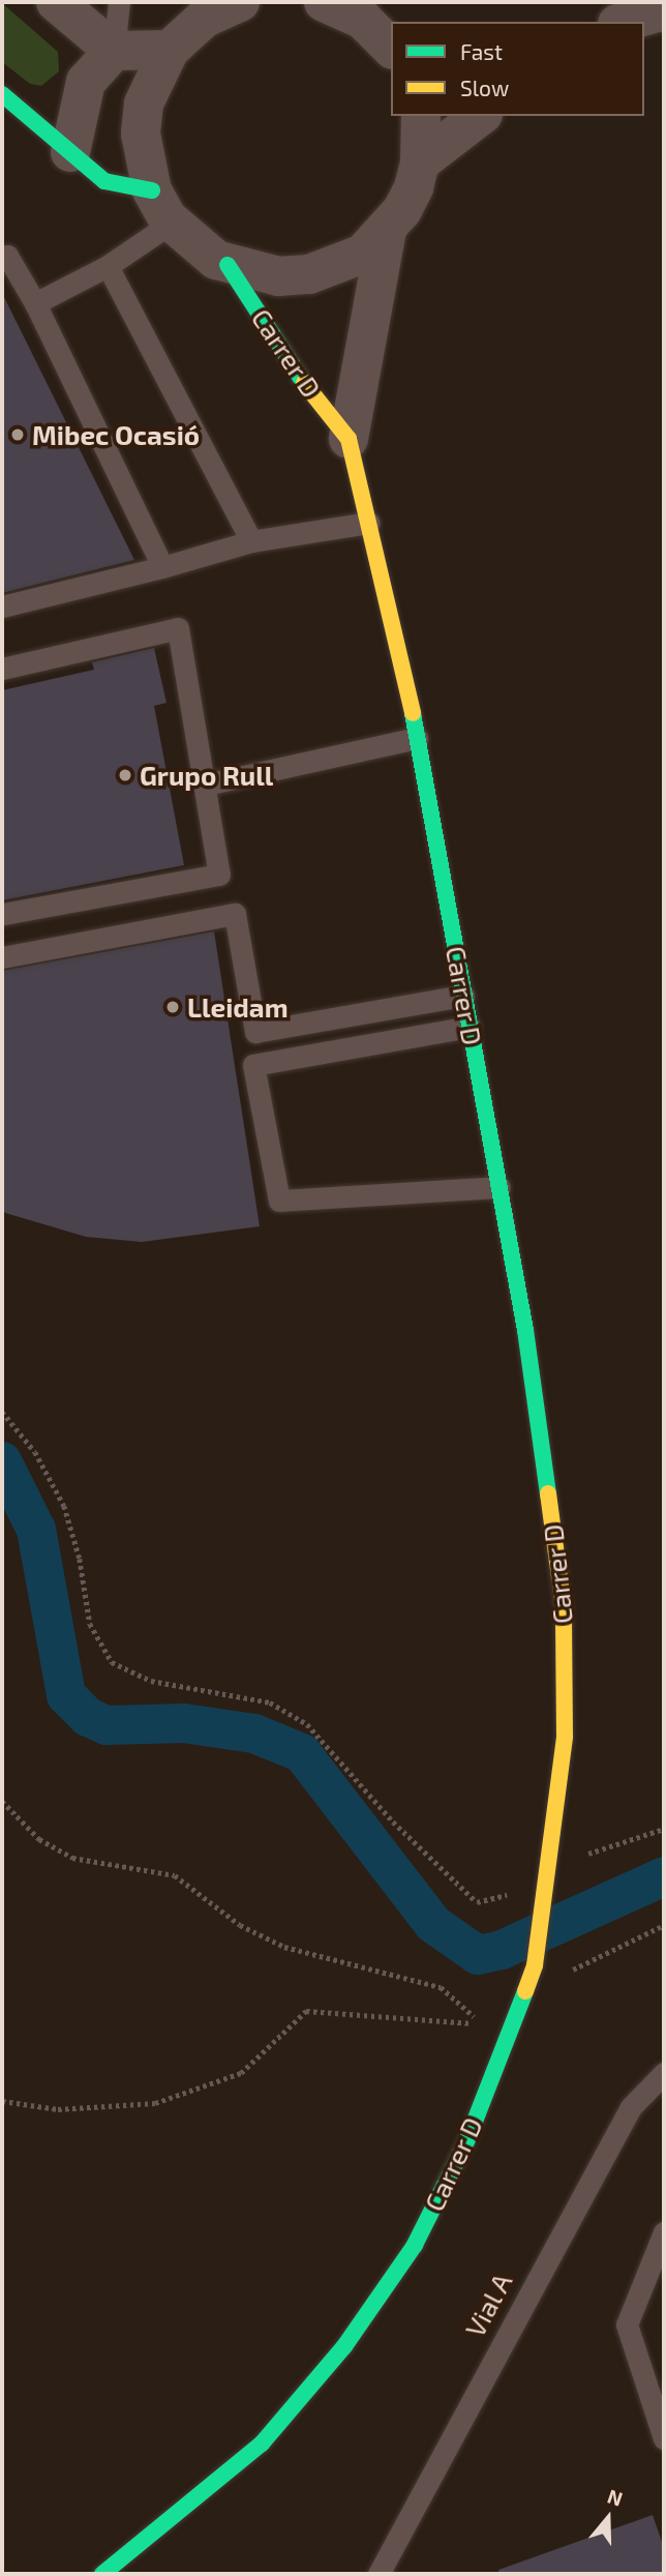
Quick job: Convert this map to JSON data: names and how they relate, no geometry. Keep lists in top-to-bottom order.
{
  "streets": {
    "street": ["Carrer D"],
    "lane": ["Vial A"]
  },
  "places": ["Mibec Ocasió", "Grupo Rull", "Lleidam"],
  "legend": ["Fast", "Slow"],
  "north": "top"
}
